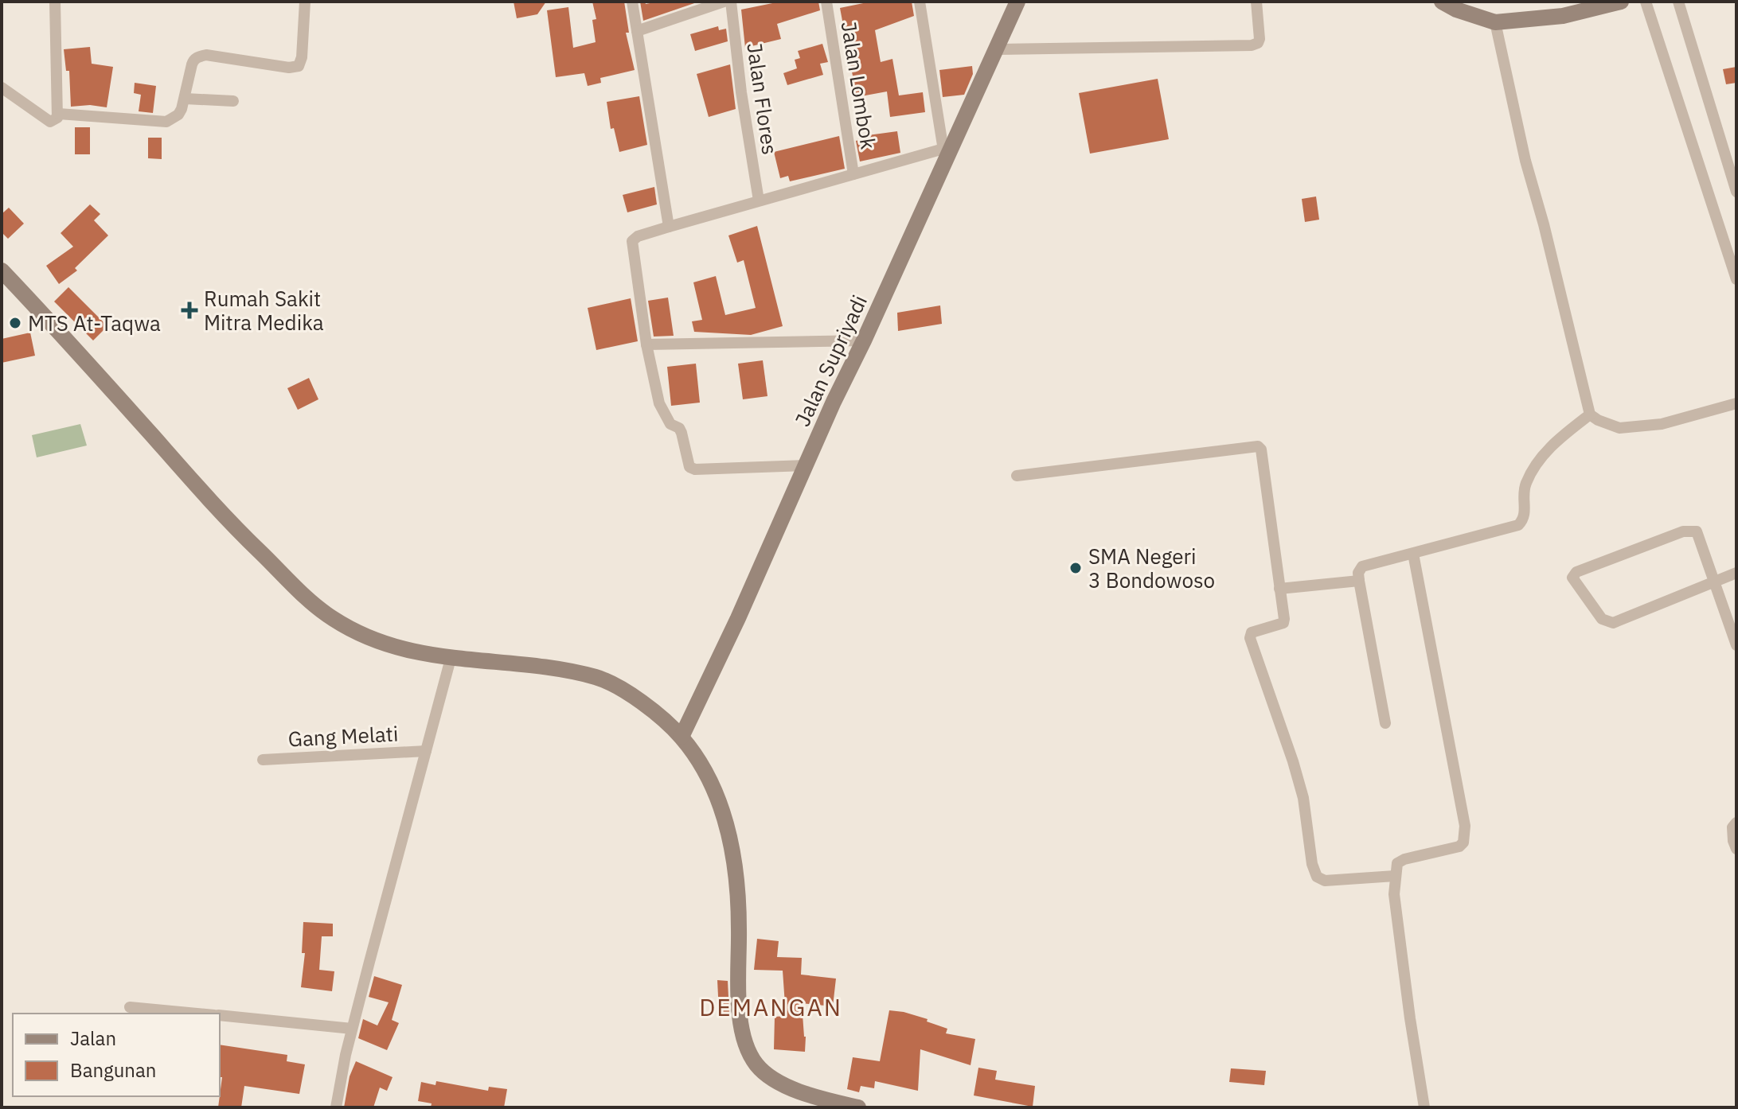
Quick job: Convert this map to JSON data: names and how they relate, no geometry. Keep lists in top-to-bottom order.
{
  "streets": {
    "street": [
      "Jalan Lombok",
      "Jalan Flores",
      "Jalan Supriyadi",
      "Gang Melati"
    ]
  },
  "districts": ["DEMANGAN"],
  "places": {
    "health": ["Rumah Sakit Mitra Medika"],
    "other": ["MTS At-Taqwa", "SMA Negeri 3 Bondowoso"]
  },
  "legend": ["Jalan", "Bangunan"]
}
